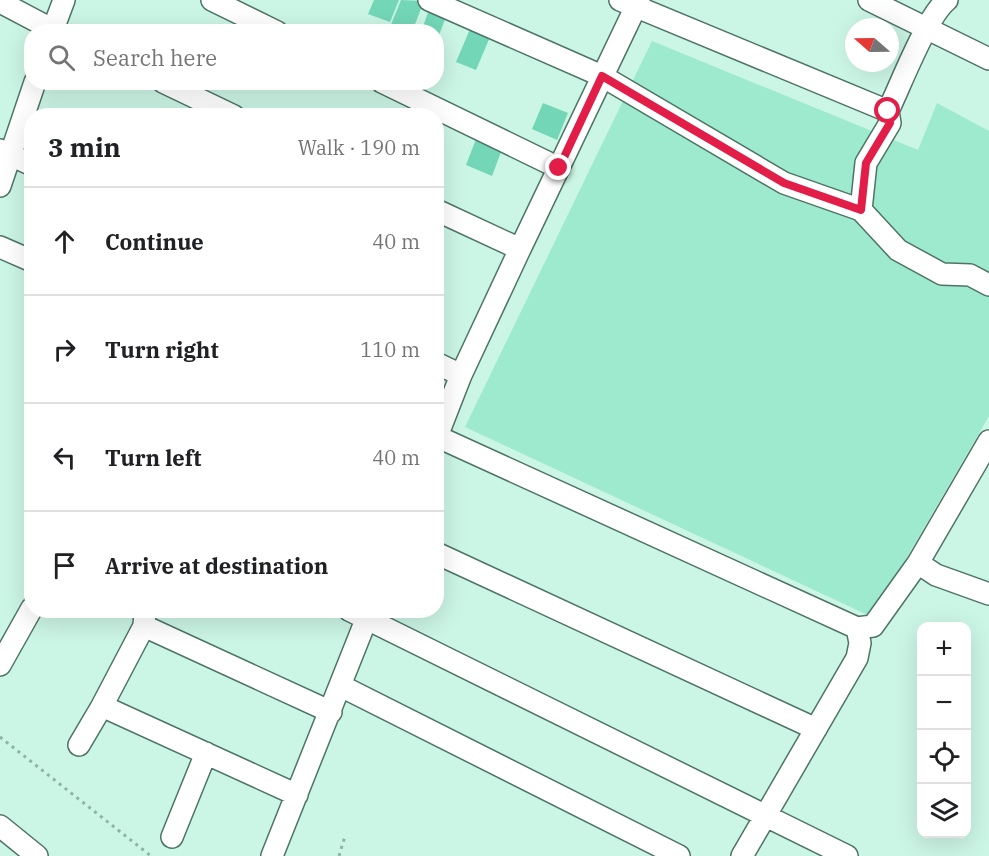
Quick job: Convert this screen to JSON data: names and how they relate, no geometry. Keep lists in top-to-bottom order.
{
  "north": "left",
  "page": {
    "search": "Search here",
    "heading": ["3 min", "Walk · 190 m"],
    "list": [
      ["Continue", "40 m"],
      ["Turn right", "110 m"],
      ["Turn left", "40 m"],
      "Arrive at destination"
    ],
    "map_buttons": ["+", "−"]
  }
}
